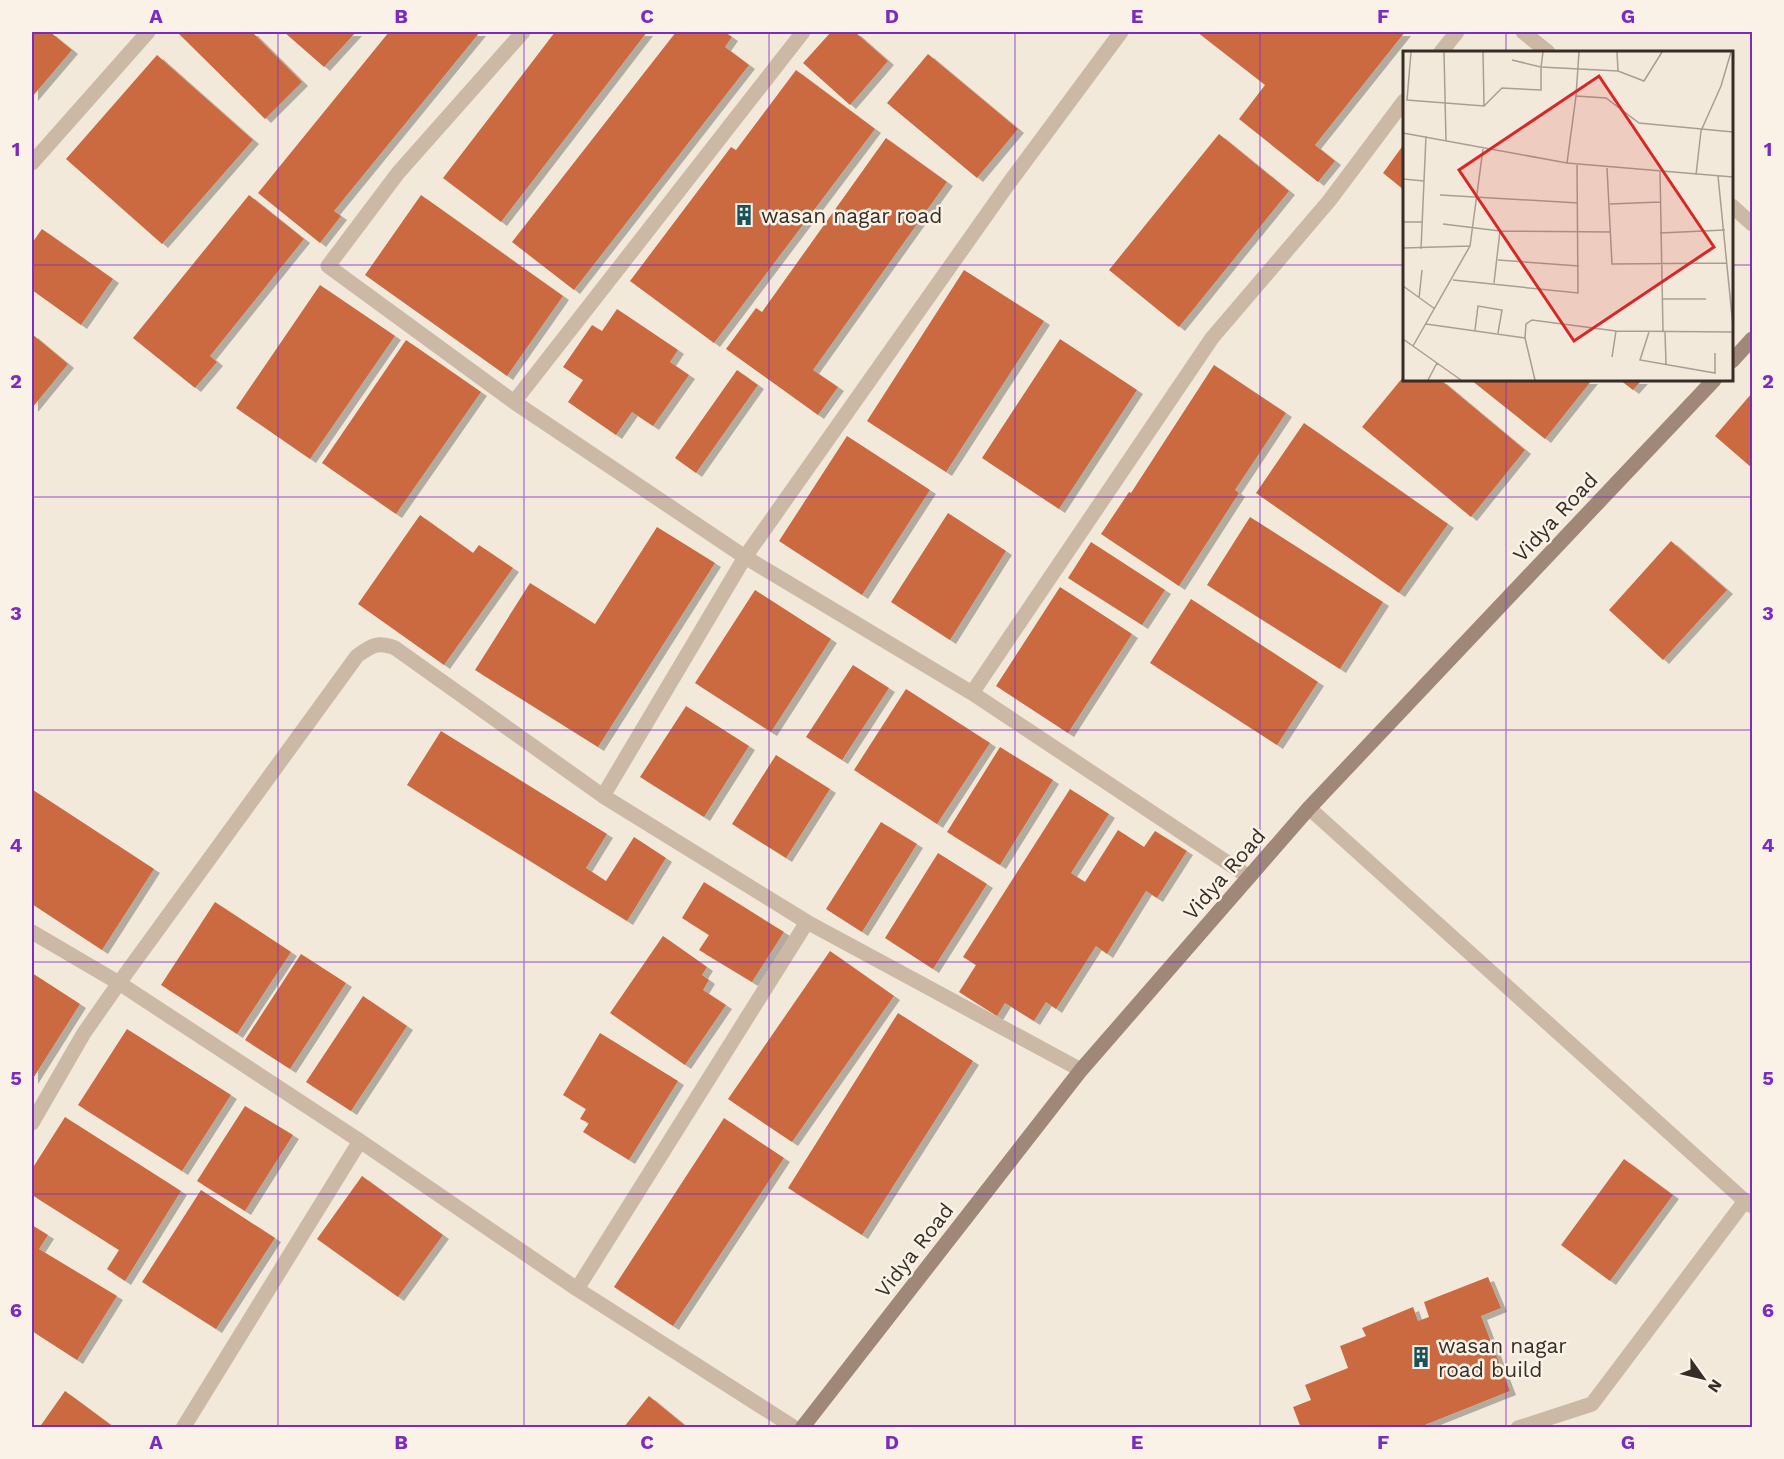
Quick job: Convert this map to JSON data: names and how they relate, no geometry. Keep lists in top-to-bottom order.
{
  "streets": {
    "street": ["Vidya Road"]
  },
  "places": {
    "building": ["wasan nagar road", "wasan nagar road build"]
  },
  "north": "bottom right",
  "grid": {
    "columns": [
      "A",
      "B",
      "C",
      "D",
      "E",
      "F",
      "G"
    ],
    "rows": [
      "1",
      "2",
      "3",
      "4",
      "5",
      "6"
    ]
  }
}
